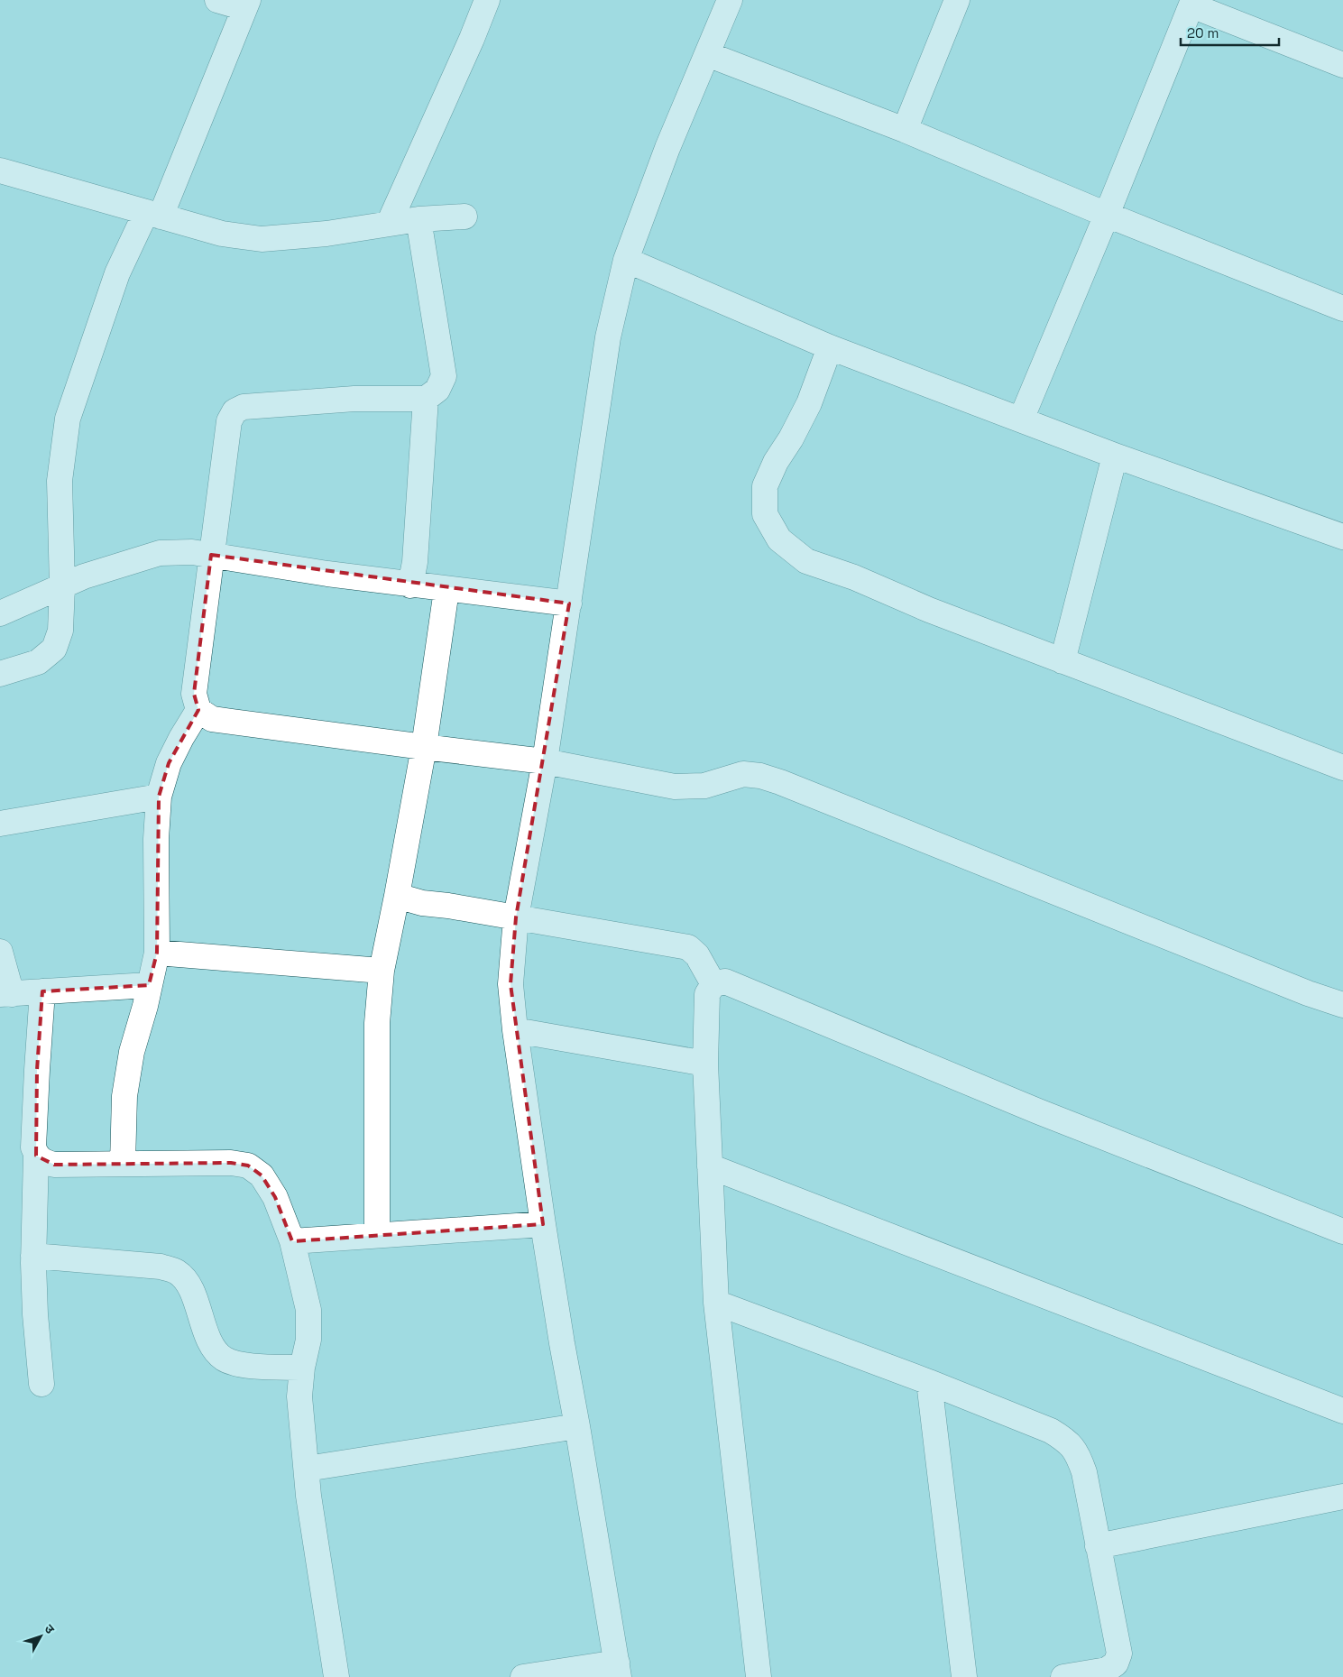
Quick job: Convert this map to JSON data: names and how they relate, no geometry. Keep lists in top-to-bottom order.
{
  "scale_bar": "20 m",
  "north": "top right"
}
